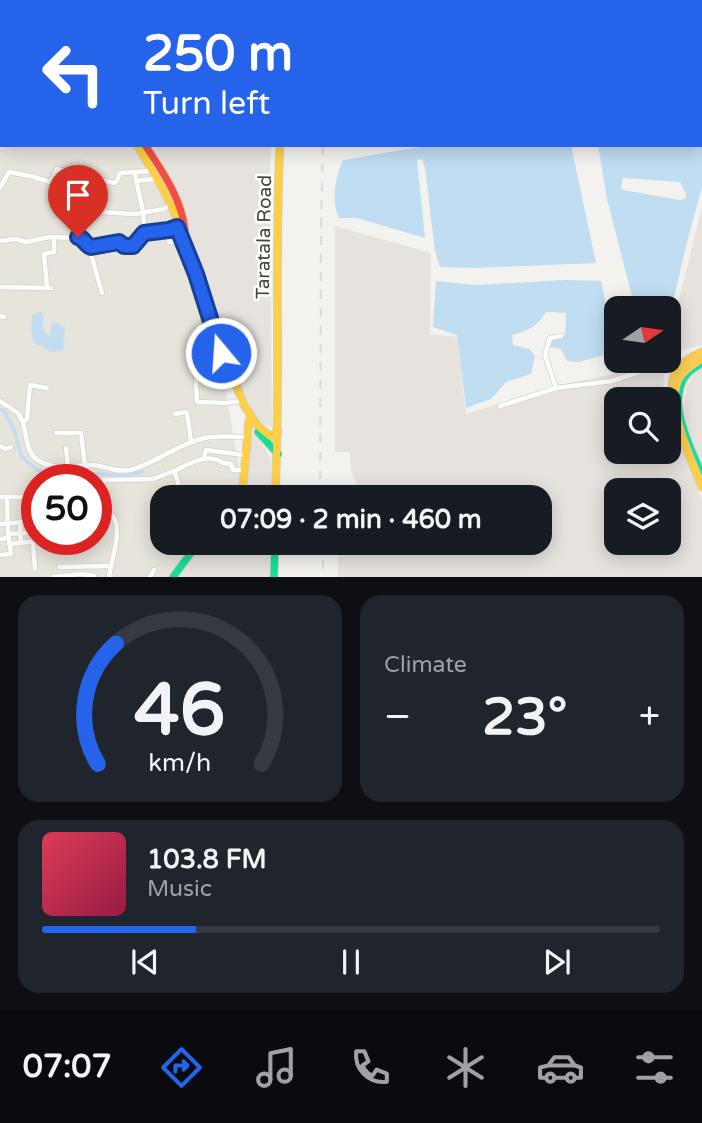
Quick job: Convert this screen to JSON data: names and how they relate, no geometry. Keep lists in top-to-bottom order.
{
  "streets": {
    "main road": ["Taratala Road"]
  },
  "north": "right",
  "page": {
    "turn": ["250 m", "Turn left"],
    "limit": "50",
    "trip": "07:09 · 2 min · 460 m",
    "tile": "Climate",
    "heat": ["−", "23°", "+"],
    "song": ["103.8 FM", "Music"],
    "tabs": "07:07",
    "gauge": ["46", "km/h"]
  }
}
